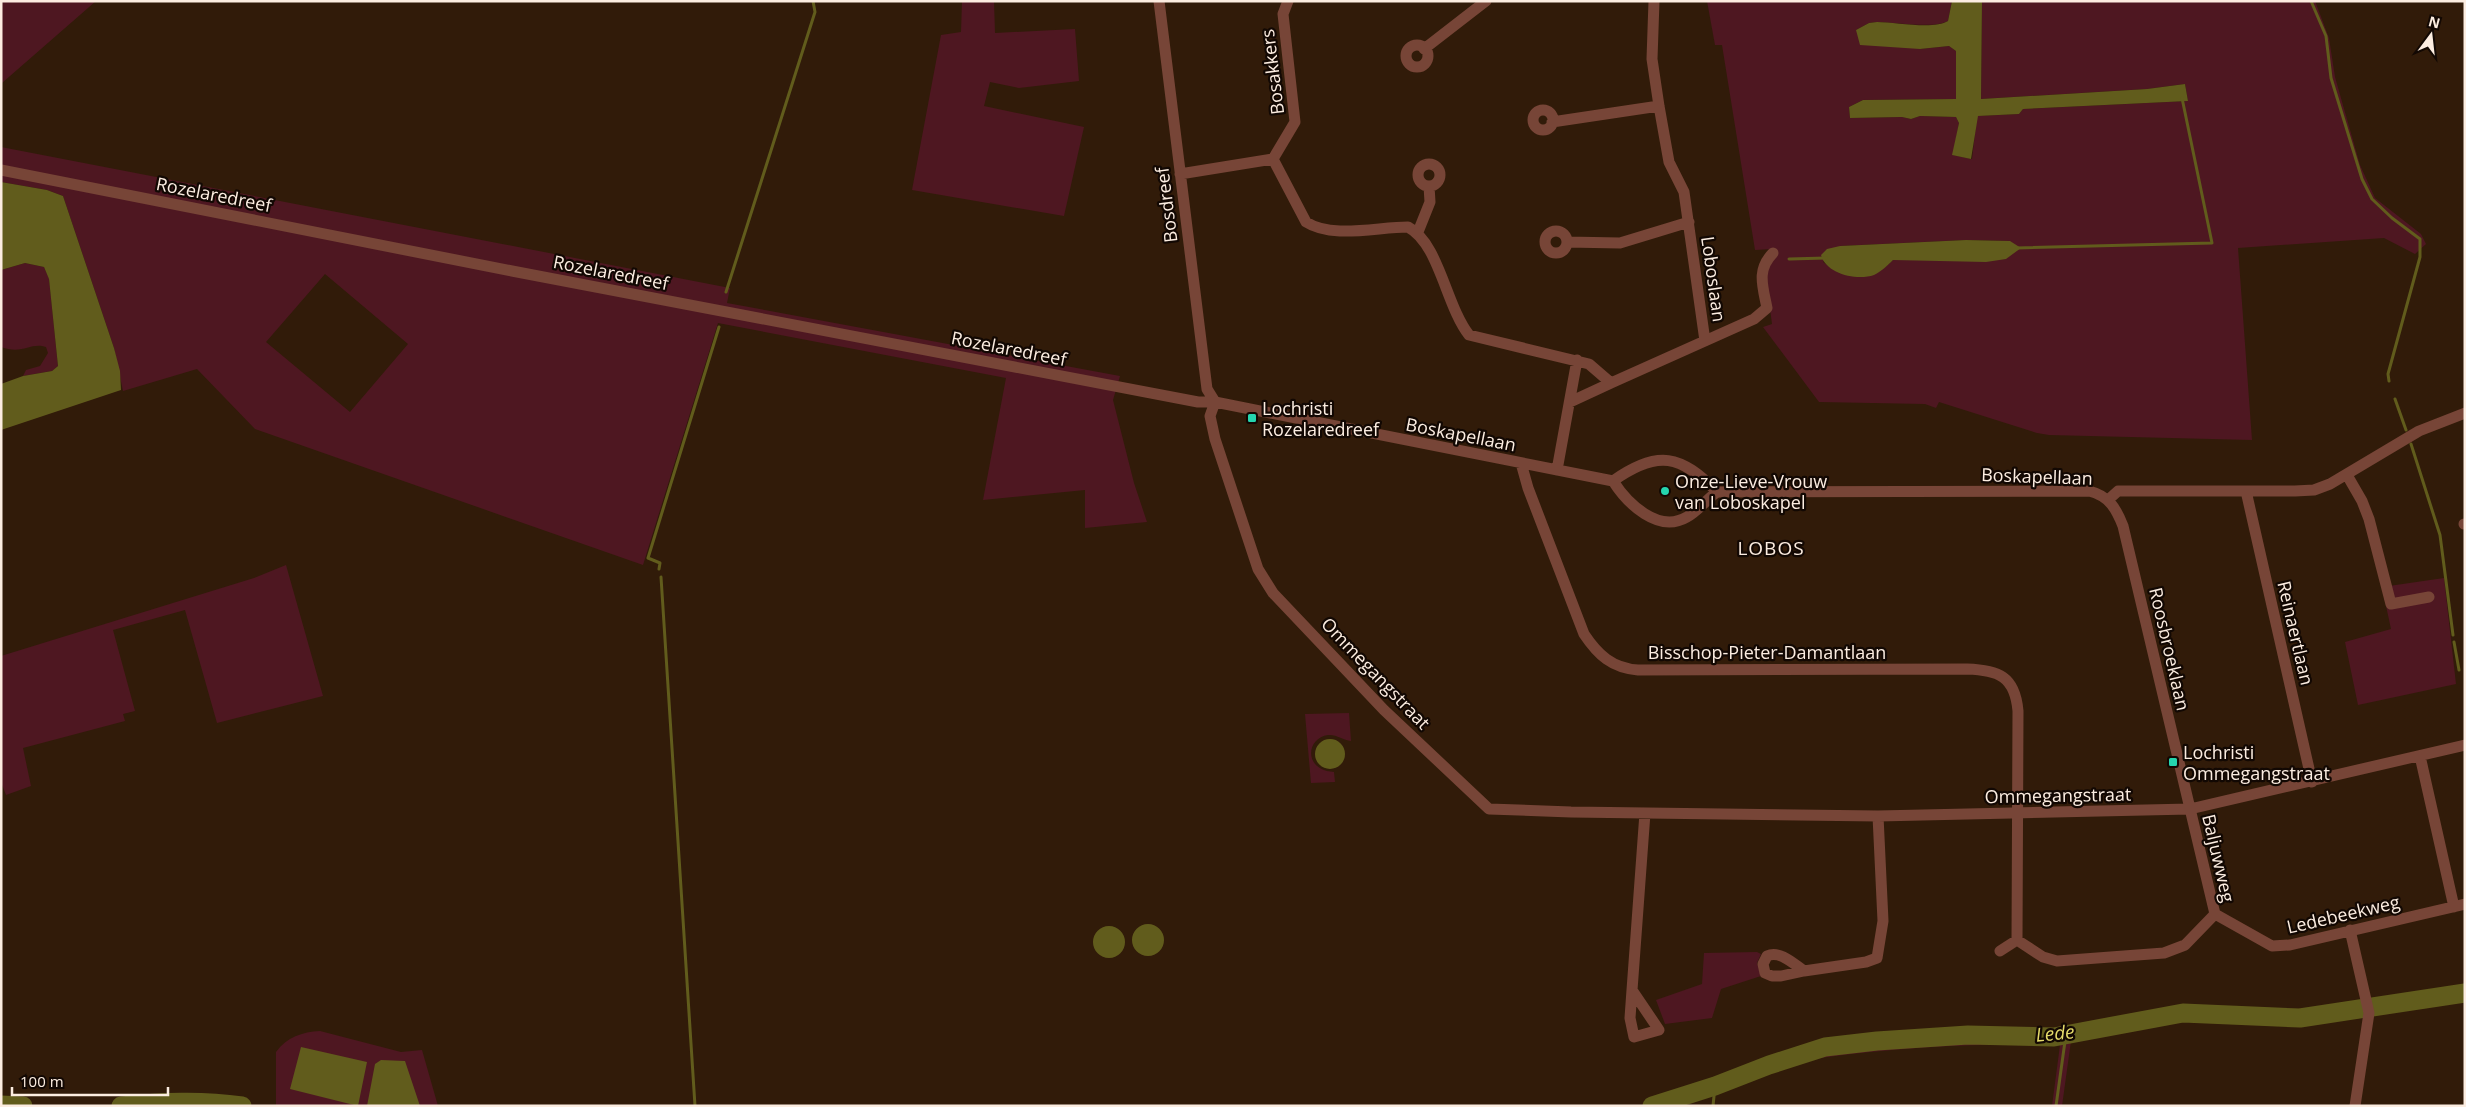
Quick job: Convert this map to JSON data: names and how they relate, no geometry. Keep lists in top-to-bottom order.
{
  "streets": {
    "street": [
      "Bosakkers",
      "Rozelaredreef",
      "Bosdreef",
      "Loboslaan",
      "Boskapellaan",
      "Reinaertlaan",
      "Roosbroeklaan",
      "Bisschop-Pieter-Damantlaan",
      "Ommegangstraat",
      "Baljuwweg",
      "Ledebeekweg"
    ]
  },
  "crossings": [
    ["Rozelaredreef", "Bosdreef"],
    ["Rozelaredreef", "Boskapellaan"],
    ["Rozelaredreef", "Ommegangstraat"],
    ["Bosdreef", "Boskapellaan"],
    ["Bosdreef", "Ommegangstraat"],
    ["Boskapellaan", "Reinaertlaan"],
    ["Boskapellaan", "Roosbroeklaan"],
    ["Boskapellaan", "Bisschop-Pieter-Damantlaan"],
    ["Boskapellaan", "Ommegangstraat"],
    ["Reinaertlaan", "Ommegangstraat"],
    ["Roosbroeklaan", "Ommegangstraat"],
    ["Roosbroeklaan", "Baljuwweg"],
    ["Bisschop-Pieter-Damantlaan", "Ommegangstraat"],
    ["Ommegangstraat", "Baljuwweg"],
    ["Baljuwweg", "Ledebeekweg"]
  ],
  "districts": ["LOBOS"],
  "water": ["Lede"],
  "places": {
    "transit": ["Lochristi Rozelaredreef", "Lochristi Ommegangstraat"],
    "other": ["Onze-Lieve-Vrouw van Loboskapel"]
  },
  "scale_bar": "100 m",
  "north": "top"
}
